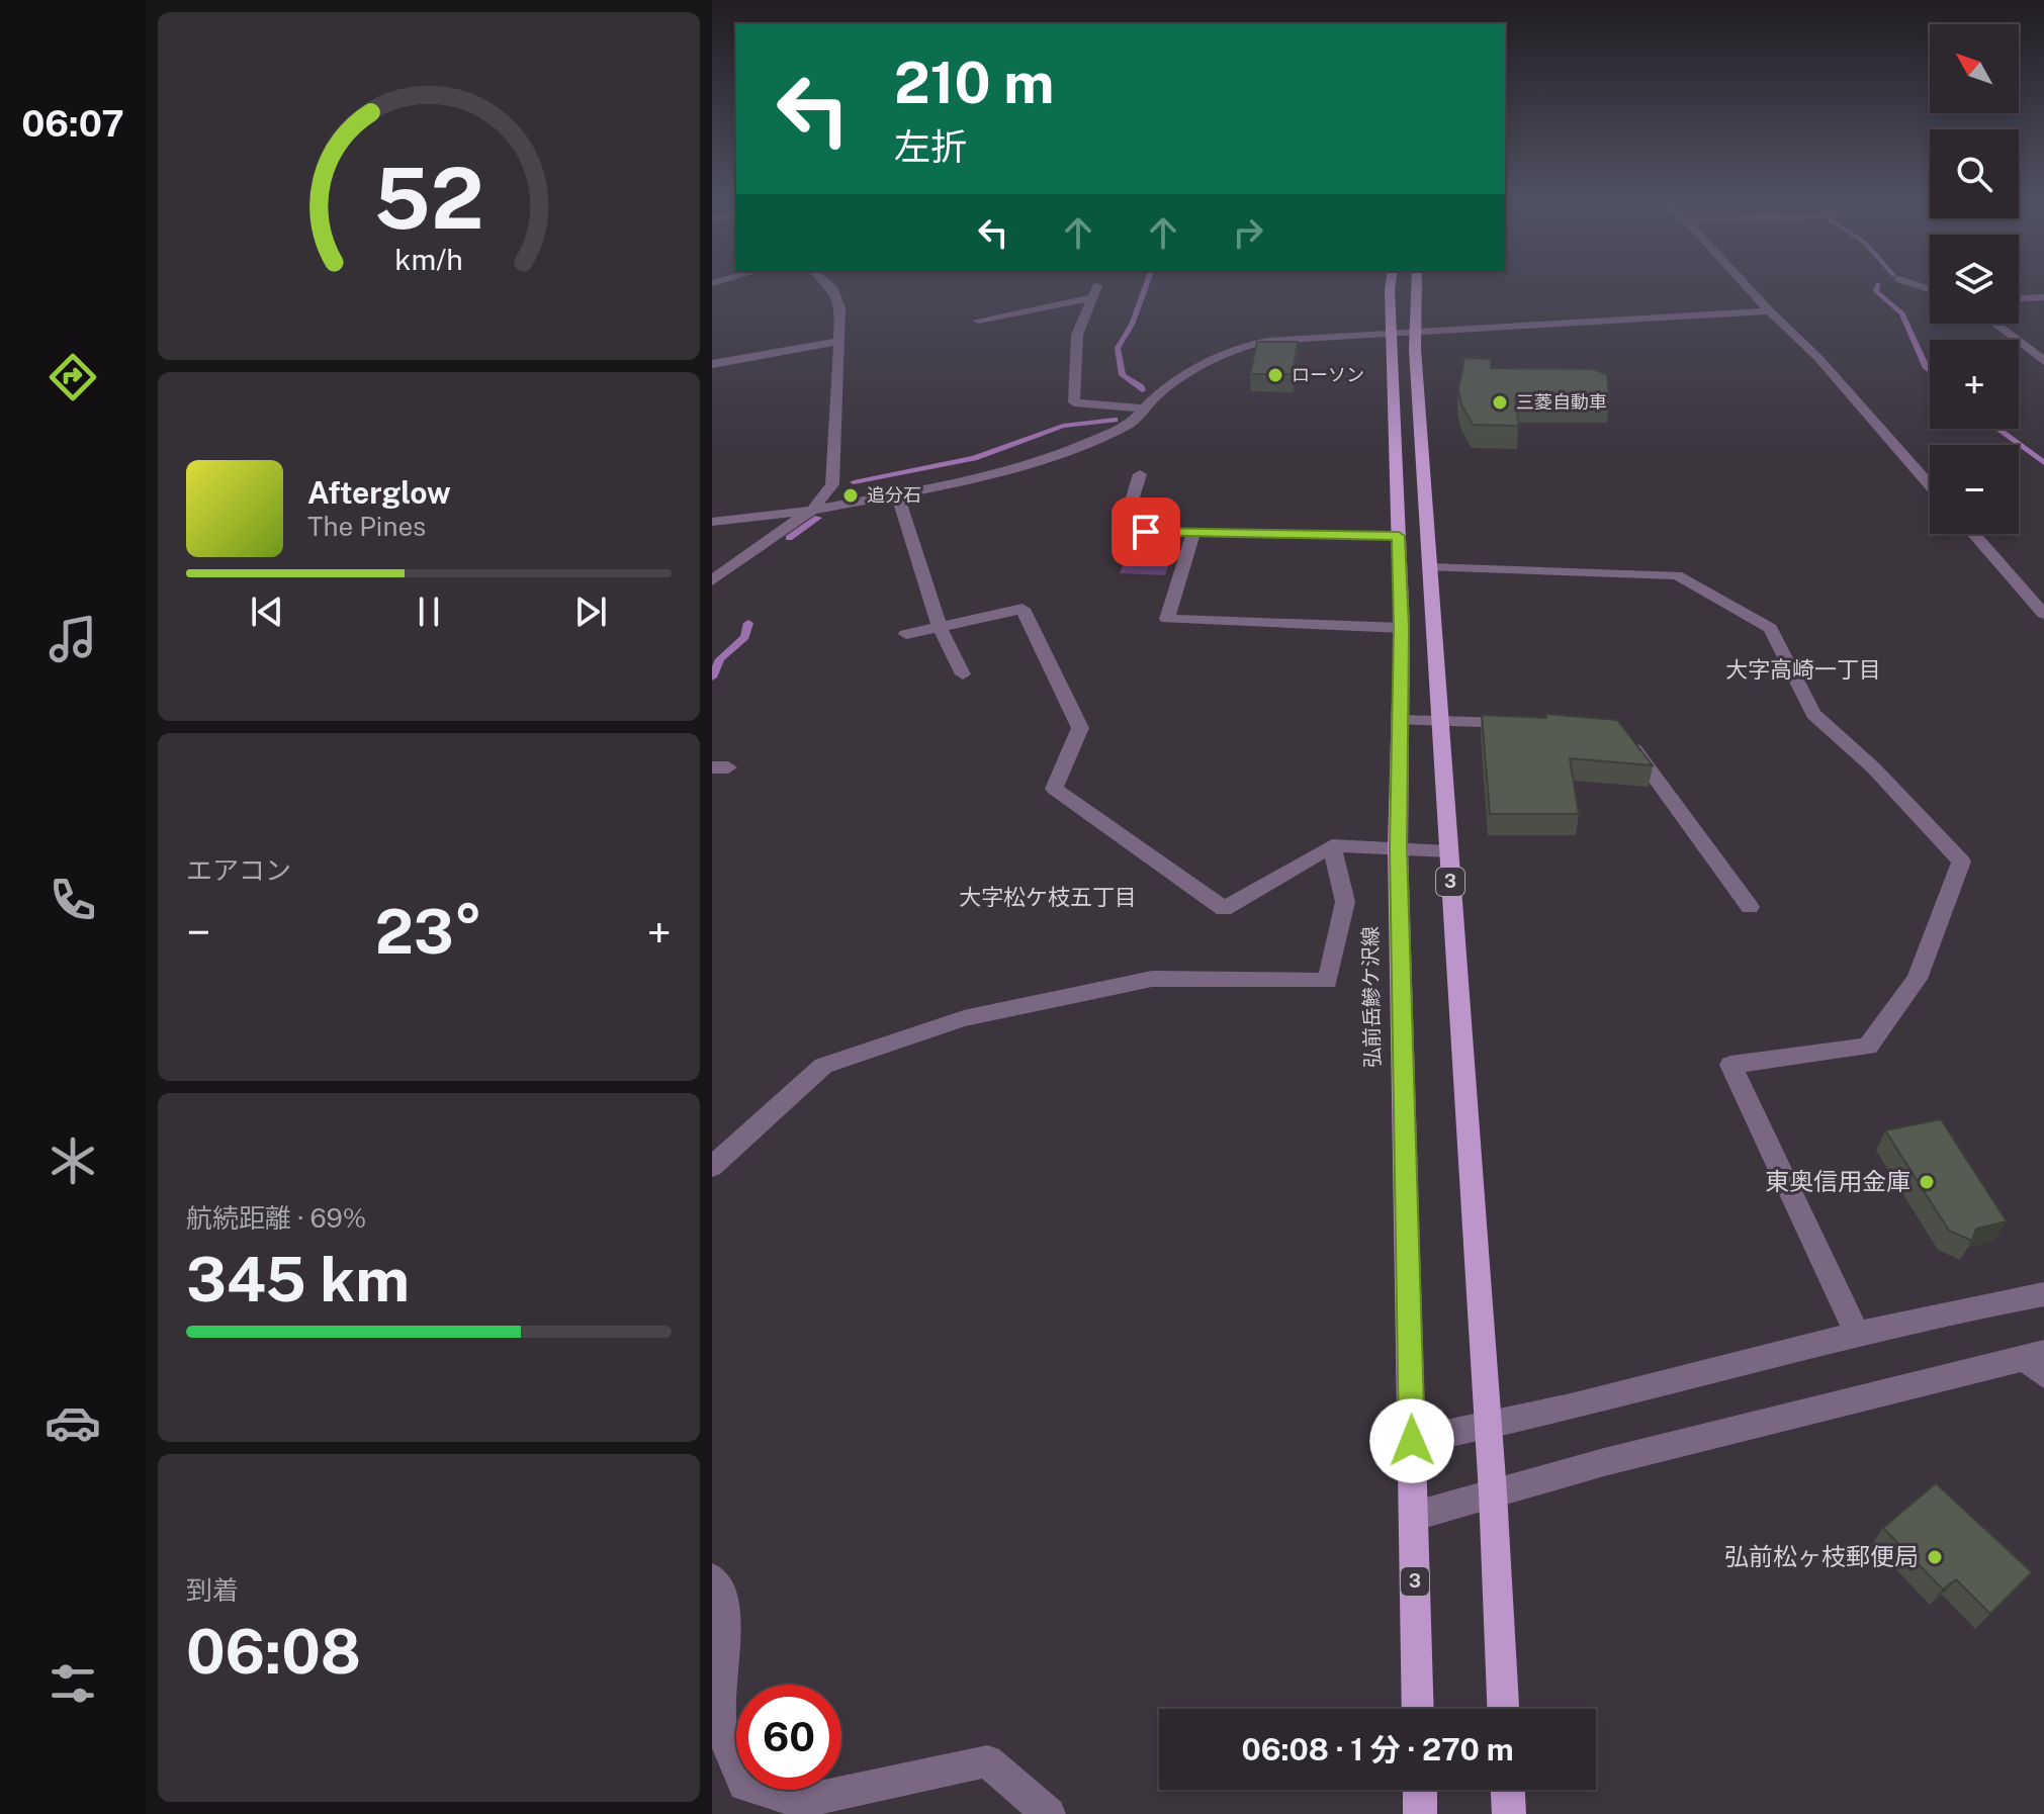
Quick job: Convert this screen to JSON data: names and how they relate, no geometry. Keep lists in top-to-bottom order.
{
  "streets": {
    "main road": ["3", "弘前岳鰺ケ沢線"]
  },
  "districts": ["大字高崎一丁目", "大字松ケ枝五丁目"],
  "places": [
    "ローソン",
    "三菱自動車",
    "追分石",
    "東奥信用金庫",
    "弘前松ヶ枝郵便局"
  ],
  "north": "top left",
  "page": {
    "tabs": "06:07",
    "map_buttons": ["+", "−"],
    "turn": ["210 m", "左折"],
    "song": ["Afterglow", "The Pines"],
    "tile": [
      "エアコン",
      ["航続距離 · 69%", "345 km"],
      ["到着", "06:08"]
    ],
    "heat": ["−", "23°", "+"],
    "limit": "60",
    "trip": "06:08 · 1 分 · 270 m",
    "gauge": ["52", "km/h"]
  }
}
